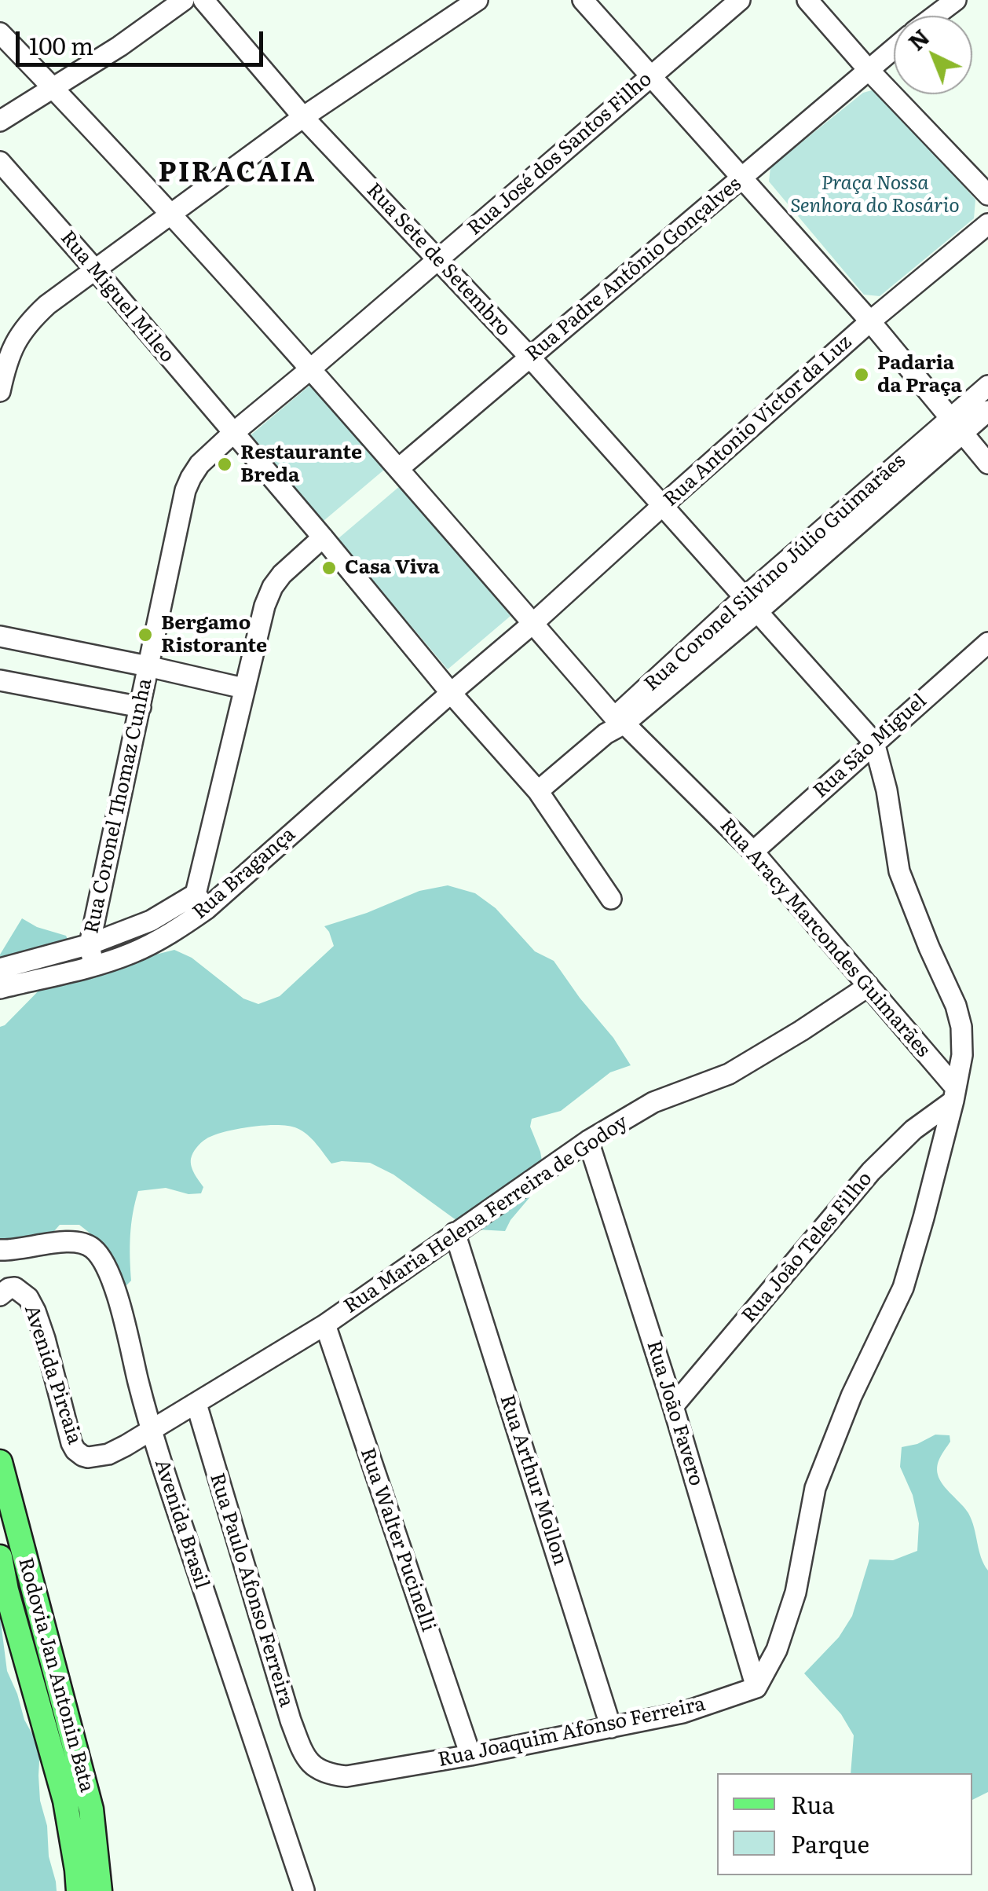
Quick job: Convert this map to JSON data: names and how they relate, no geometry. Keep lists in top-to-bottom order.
{
  "streets": {
    "main road": ["Rodovia Jan Antonin Bata"],
    "street": [
      "Rua José dos Santos Filho",
      "Rua Sete de Setembro",
      "Rua Padre Antônio Gonçalves",
      "Rua Miguel Mileo",
      "Rua Antonio Victor da Luz",
      "Rua Coronel Silvino Júlio Guimarães",
      "Rua São Miguel",
      "Rua Coronel Thomaz Cunha",
      "Rua Bragança",
      "Rua Aracy Marcondes Guimarães",
      "Rua Maria Helena Ferreira de Godoy",
      "Rua João Teles Filho",
      "Avenida Pircaia",
      "Rua João Favero",
      "Rua Arthur Mollon",
      "Avenida Brasil",
      "Rua Walter Pucinelli",
      "Rua Paulo Afonso Ferreira",
      "Rua Joaquim Afonso Ferreira"
    ]
  },
  "crossings": [
    ["Rua José dos Santos Filho", "Rua Sete de Setembro"],
    ["Rua José dos Santos Filho", "Rua Coronel Thomaz Cunha"],
    ["Rua José dos Santos Filho", "Rua Aracy Marcondes Guimarães"],
    ["Rua Sete de Setembro", "Rua Padre Antônio Gonçalves"],
    ["Rua Sete de Setembro", "Rua Antonio Victor da Luz"],
    ["Rua Sete de Setembro", "Rua Coronel Silvino Júlio Guimarães"],
    ["Rua Sete de Setembro", "Rua São Miguel"],
    ["Rua Sete de Setembro", "Rua Aracy Marcondes Guimarães"],
    ["Rua Sete de Setembro", "Rua João Teles Filho"],
    ["Rua Padre Antônio Gonçalves", "Rua Aracy Marcondes Guimarães"],
    ["Rua Miguel Mileo", "Rua Antonio Victor da Luz"],
    ["Rua Miguel Mileo", "Rua Coronel Silvino Júlio Guimarães"],
    ["Rua Miguel Mileo", "Rua Coronel Thomaz Cunha"],
    ["Rua Miguel Mileo", "Rua Bragança"],
    ["Rua Antonio Victor da Luz", "Rua Bragança"],
    ["Rua Antonio Victor da Luz", "Rua Aracy Marcondes Guimarães"],
    ["Rua Coronel Silvino Júlio Guimarães", "Rua Aracy Marcondes Guimarães"],
    ["Rua São Miguel", "Rua Aracy Marcondes Guimarães"],
    ["Rua Coronel Thomaz Cunha", "Rua Bragança"],
    ["Rua Coronel Thomaz Cunha", "Rua Aracy Marcondes Guimarães"],
    ["Rua Aracy Marcondes Guimarães", "Rua Maria Helena Ferreira de Godoy"],
    ["Rua Aracy Marcondes Guimarães", "Rua João Teles Filho"],
    ["Rua Maria Helena Ferreira de Godoy", "Avenida Pircaia"],
    ["Rua Maria Helena Ferreira de Godoy", "Rua João Favero"],
    ["Rua Maria Helena Ferreira de Godoy", "Rua Arthur Mollon"],
    ["Rua Maria Helena Ferreira de Godoy", "Avenida Brasil"],
    ["Rua Maria Helena Ferreira de Godoy", "Rua Walter Pucinelli"],
    ["Rua Maria Helena Ferreira de Godoy", "Rua Paulo Afonso Ferreira"],
    ["Rua João Teles Filho", "Rua João Favero"],
    ["Avenida Pircaia", "Avenida Brasil"],
    ["Rua João Favero", "Rua Joaquim Afonso Ferreira"],
    ["Rua Arthur Mollon", "Rua Joaquim Afonso Ferreira"],
    ["Rua Walter Pucinelli", "Rua Joaquim Afonso Ferreira"],
    ["Rua Paulo Afonso Ferreira", "Rua Joaquim Afonso Ferreira"]
  ],
  "districts": ["PIRACAIA"],
  "parks": ["Praça Nossa Senhora do Rosário"],
  "places": [
    "Padaria da Praça",
    "Restaurante Breda",
    "Casa Viva",
    "Bergamo Ristorante"
  ],
  "legend": ["Rua", "Parque"],
  "scale_bar": "100 m",
  "north": "top left"
}
